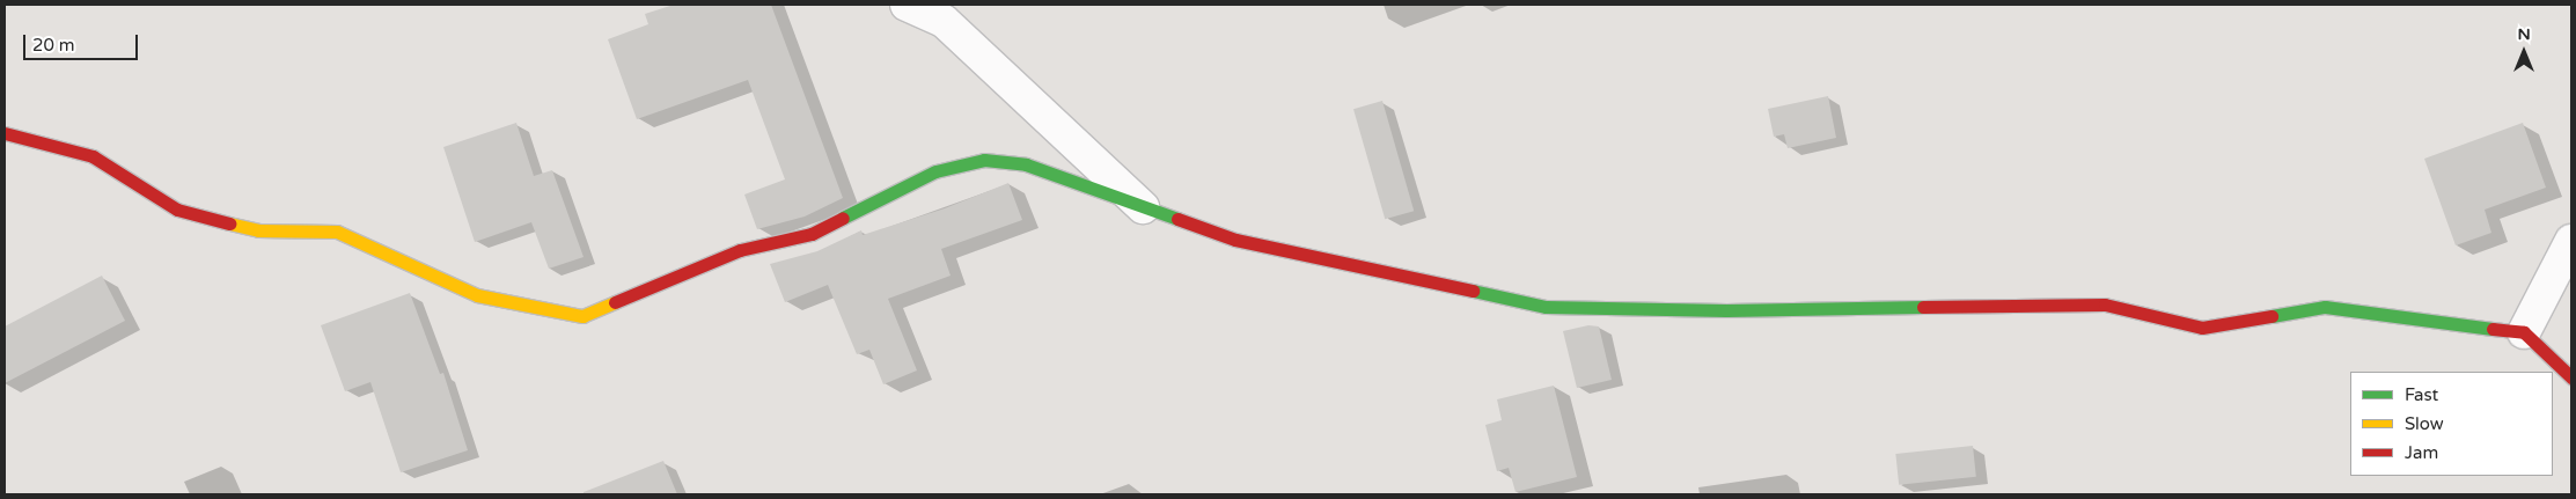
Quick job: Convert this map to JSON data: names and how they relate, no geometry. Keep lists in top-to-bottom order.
{
  "legend": ["Fast", "Slow", "Jam"],
  "scale_bar": "20 m",
  "north": "top"
}
